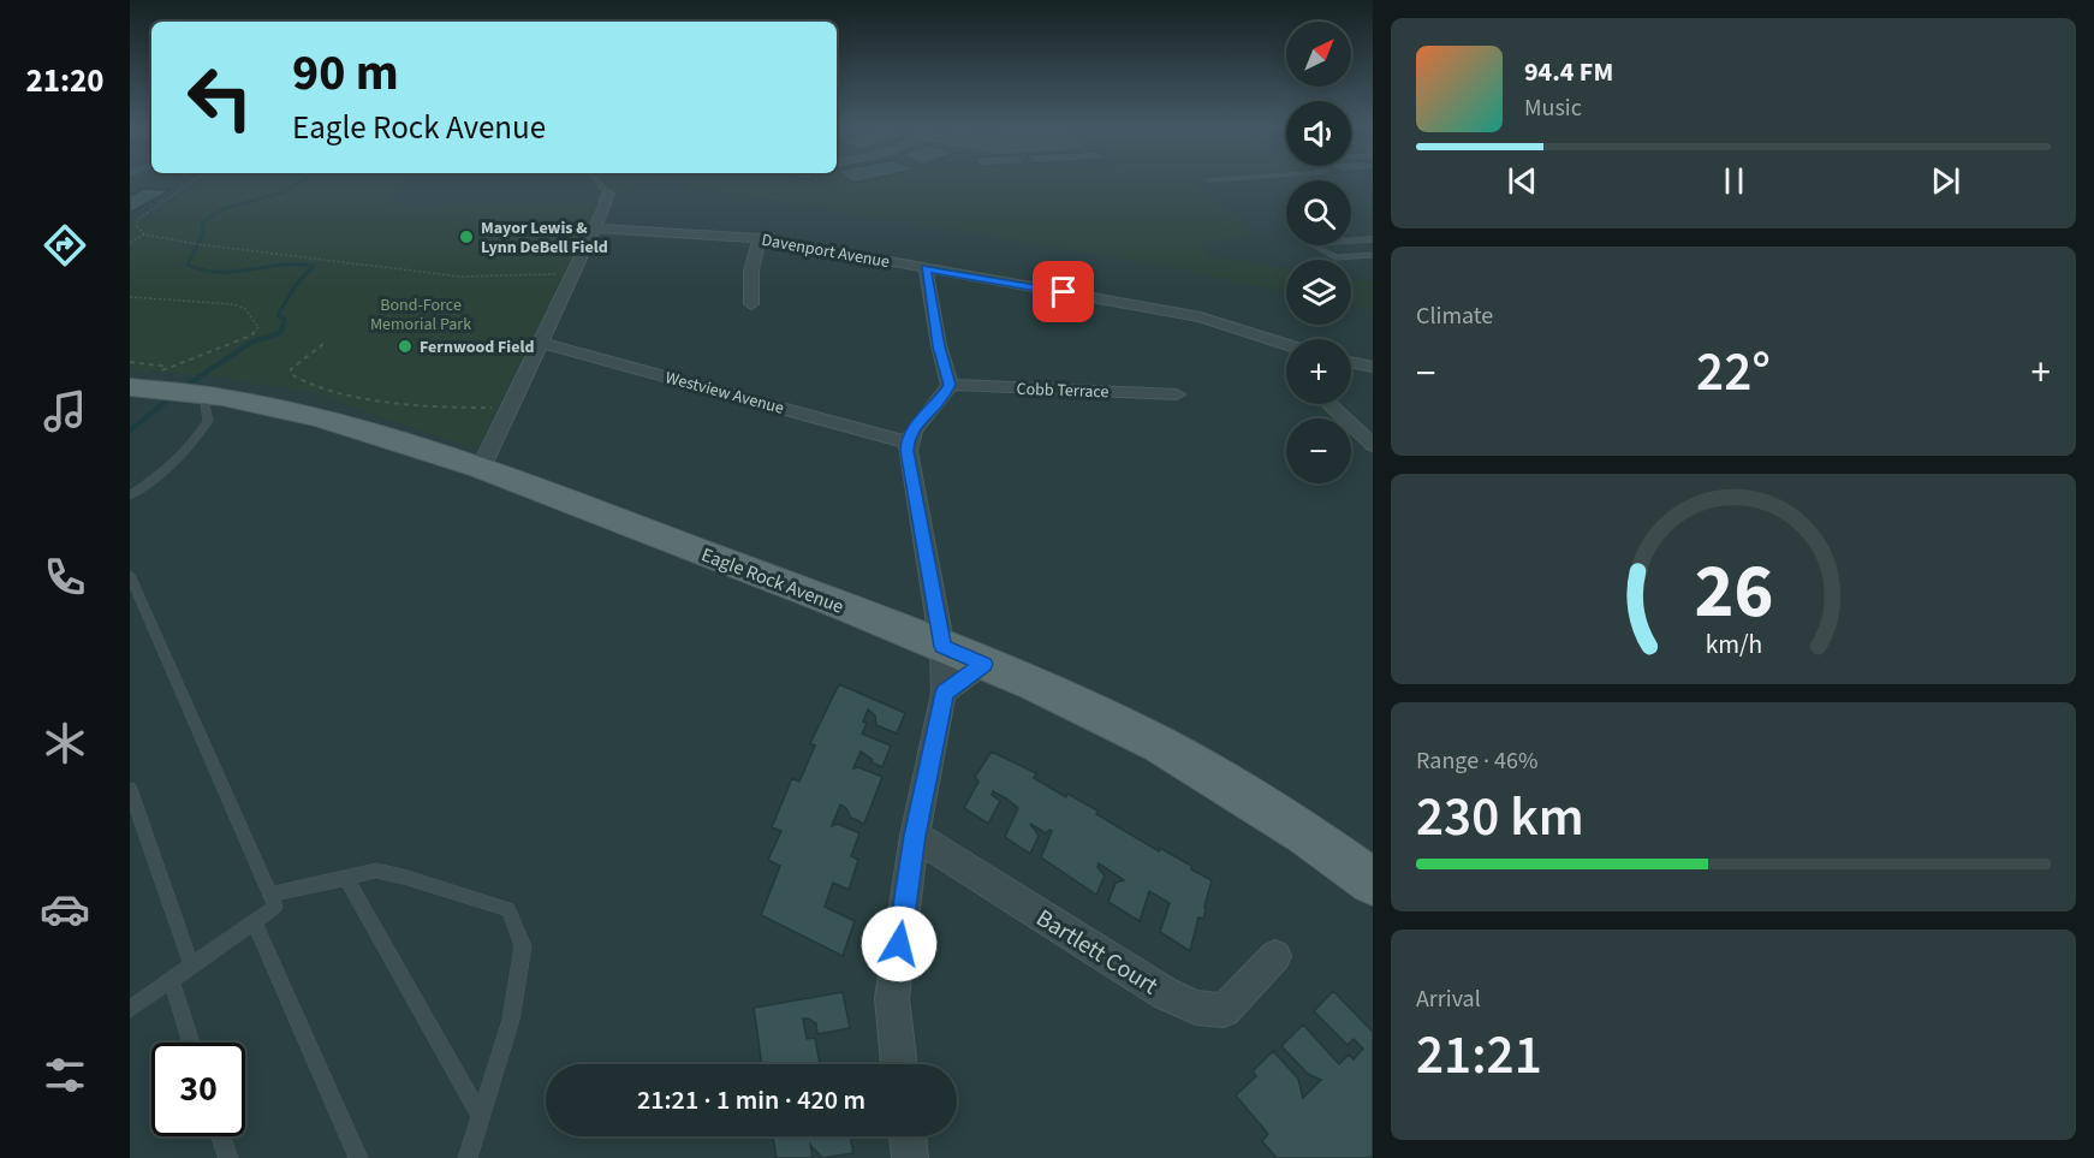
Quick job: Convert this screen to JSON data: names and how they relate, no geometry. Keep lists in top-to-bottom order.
{
  "streets": {
    "main road": ["Eagle Rock Avenue"],
    "street": [
      "Davenport Avenue",
      "Cobb Terrace",
      "Westview Avenue",
      "Bartlett Court"
    ]
  },
  "parks": ["Bond-Force Memorial Park"],
  "places": ["Mayor Lewis & Lynn DeBell Field", "Fernwood Field"],
  "north": "top right",
  "page": {
    "tabs": "21:20",
    "map_buttons": ["+", "−"],
    "turn": ["90 m", "Eagle Rock Avenue"],
    "song": ["94.4 FM", "Music"],
    "tile": [
      "Climate",
      ["Range · 46%", "230 km"],
      ["Arrival", "21:21"]
    ],
    "heat": ["−", "22°", "+"],
    "limit": "30",
    "trip": "21:21 · 1 min · 420 m",
    "gauge": ["26", "km/h"]
  }
}
